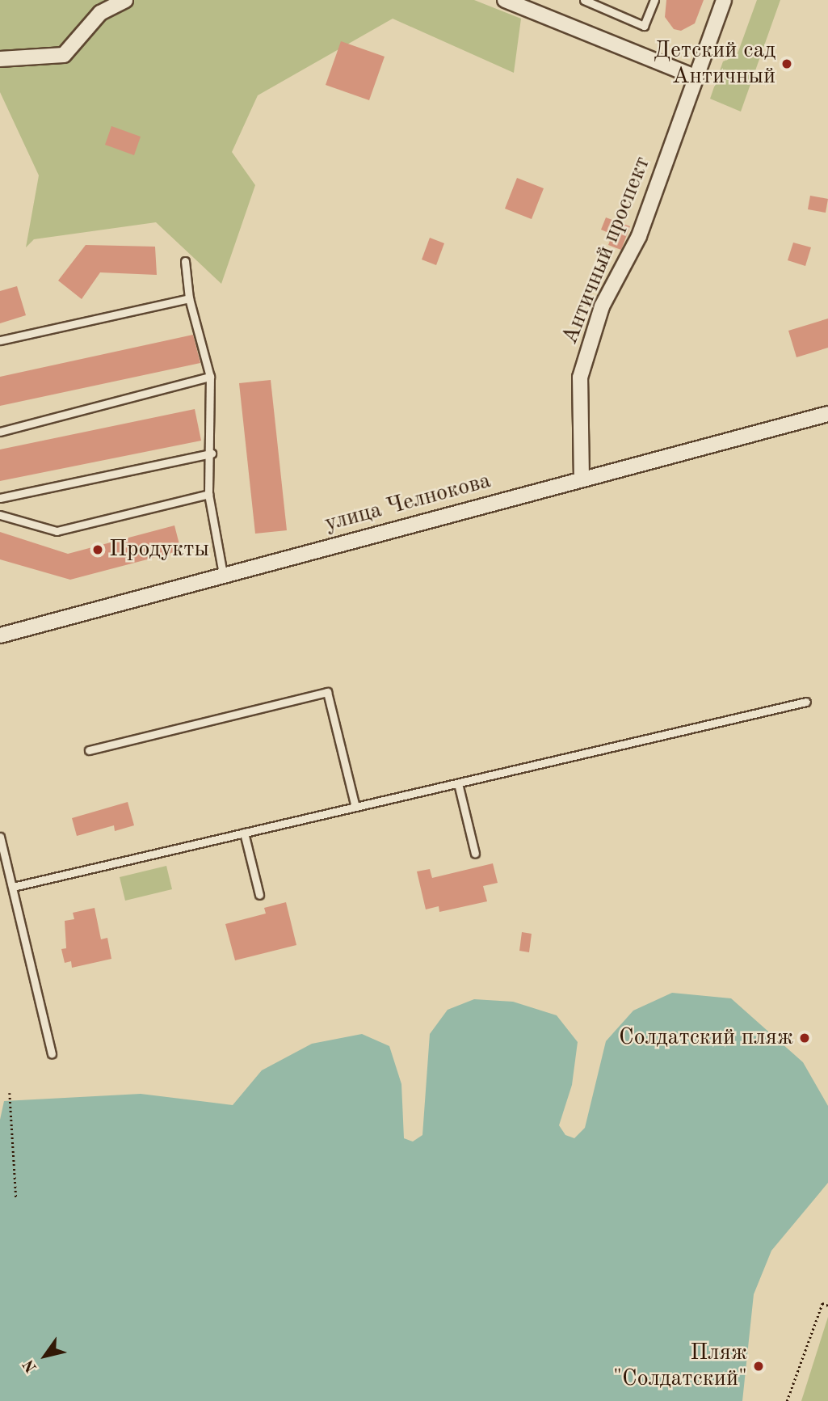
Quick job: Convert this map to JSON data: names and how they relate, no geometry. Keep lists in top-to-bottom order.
{
  "streets": {
    "street": ["Античный проспект", "улица Челнокова"]
  },
  "crossings": [
    ["Античный проспект", "улица Челнокова"]
  ],
  "places": [
    "Детский сад Античный",
    "Продукты",
    "Солдатский пляж",
    "Пляж \"Солдатский\""
  ],
  "north": "bottom left"
}
